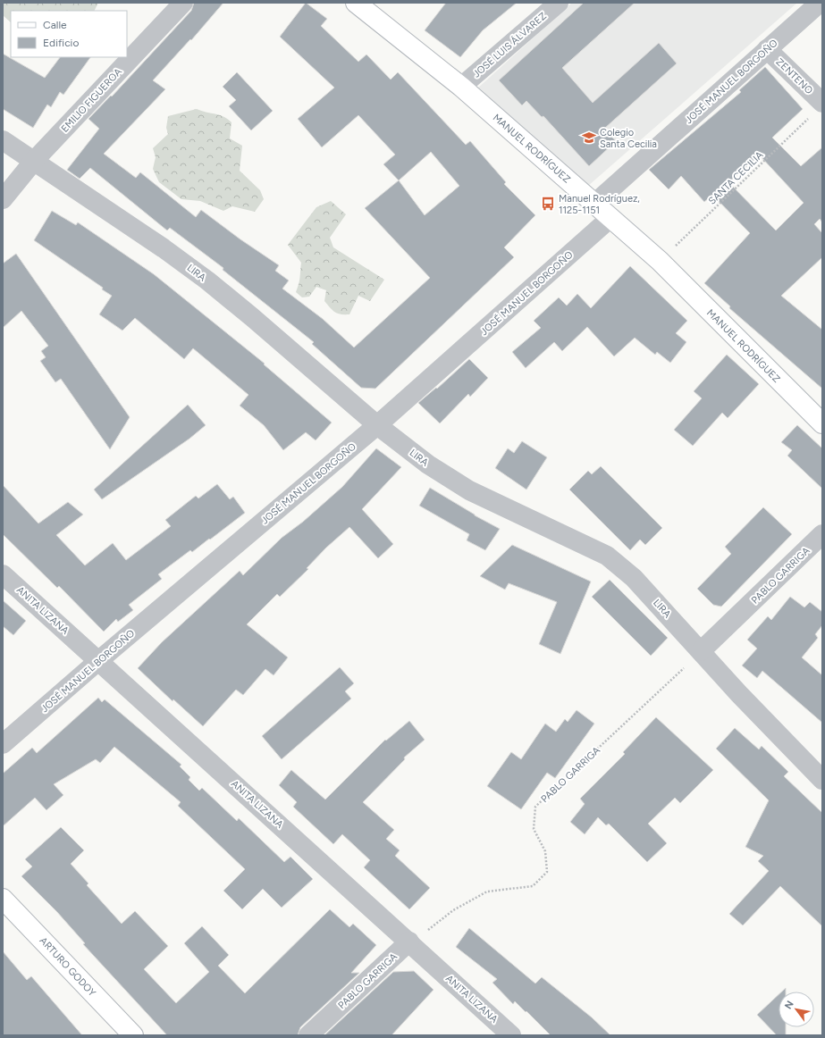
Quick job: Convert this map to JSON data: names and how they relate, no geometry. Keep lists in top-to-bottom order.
{
  "streets": {
    "main road": ["MANUEL RODRÍGUEZ", "ARTURO GODOY"],
    "street": [
      "JOSÉ LUIS ÁLVAREZ",
      "ZENTENO",
      "JOSÉ MANUEL BORGOÑO",
      "EMILIO FIGUEROA",
      "LIRA",
      "PABLO GARRIGA",
      "ANITA LIZANA"
    ],
    "path": ["SANTA CECILIA"]
  },
  "crossings": [
    ["JOSÉ LUIS ÁLVAREZ", "MANUEL RODRÍGUEZ"],
    ["ZENTENO", "JOSÉ MANUEL BORGOÑO"],
    ["ZENTENO", "SANTA CECILIA"],
    ["JOSÉ MANUEL BORGOÑO", "MANUEL RODRÍGUEZ"],
    ["JOSÉ MANUEL BORGOÑO", "LIRA"],
    ["JOSÉ MANUEL BORGOÑO", "ANITA LIZANA"],
    ["EMILIO FIGUEROA", "LIRA"],
    ["MANUEL RODRÍGUEZ", "SANTA CECILIA"],
    ["LIRA", "PABLO GARRIGA"],
    ["PABLO GARRIGA", "ANITA LIZANA"]
  ],
  "places": {
    "school or university": ["Colegio Santa Cecilia"],
    "bus stop": ["Manuel Rodríguez, 1125-1151"]
  },
  "legend": ["Calle", "Edificio"],
  "north": "top left"
}
